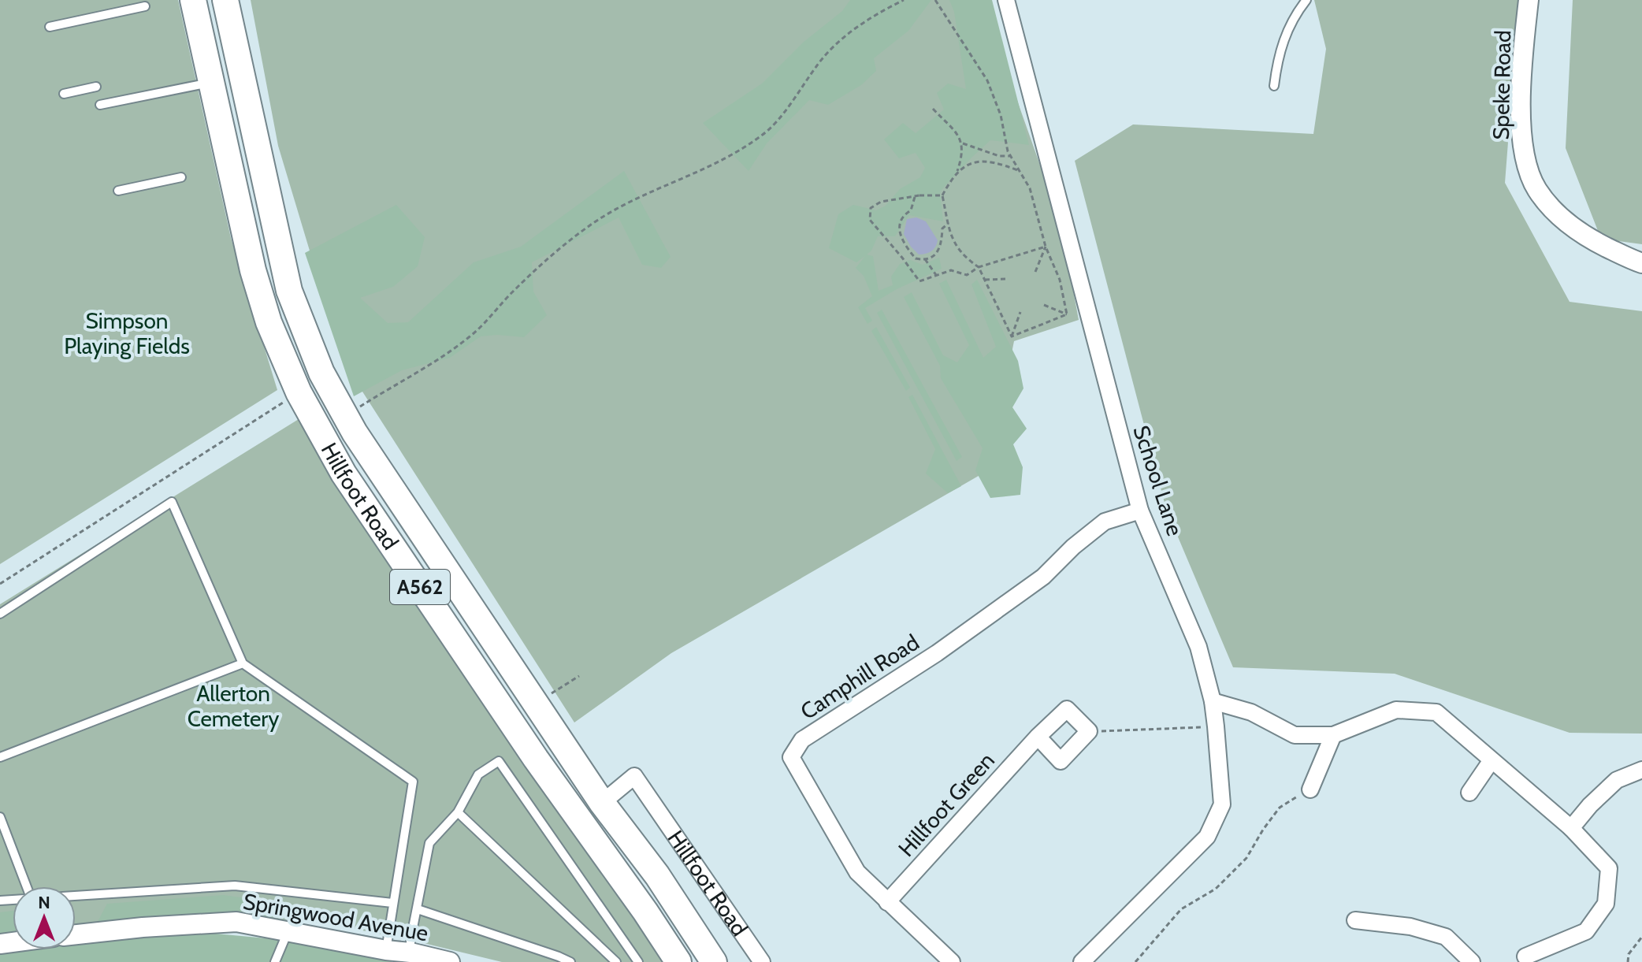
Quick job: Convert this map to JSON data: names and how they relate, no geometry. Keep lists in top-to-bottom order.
{
  "streets": {
    "highway": ["Hillfoot Road", "A562"],
    "street": [
      "Speke Road",
      "School Lane",
      "Camphill Road",
      "Hillfoot Green",
      "Springwood Avenue"
    ]
  },
  "crossings": [
    ["School Lane", "Camphill Road"],
    ["Camphill Road", "Hillfoot Green"]
  ],
  "parks": ["Simpson Playing Fields", "Allerton Cemetery"],
  "north": "top"
}
